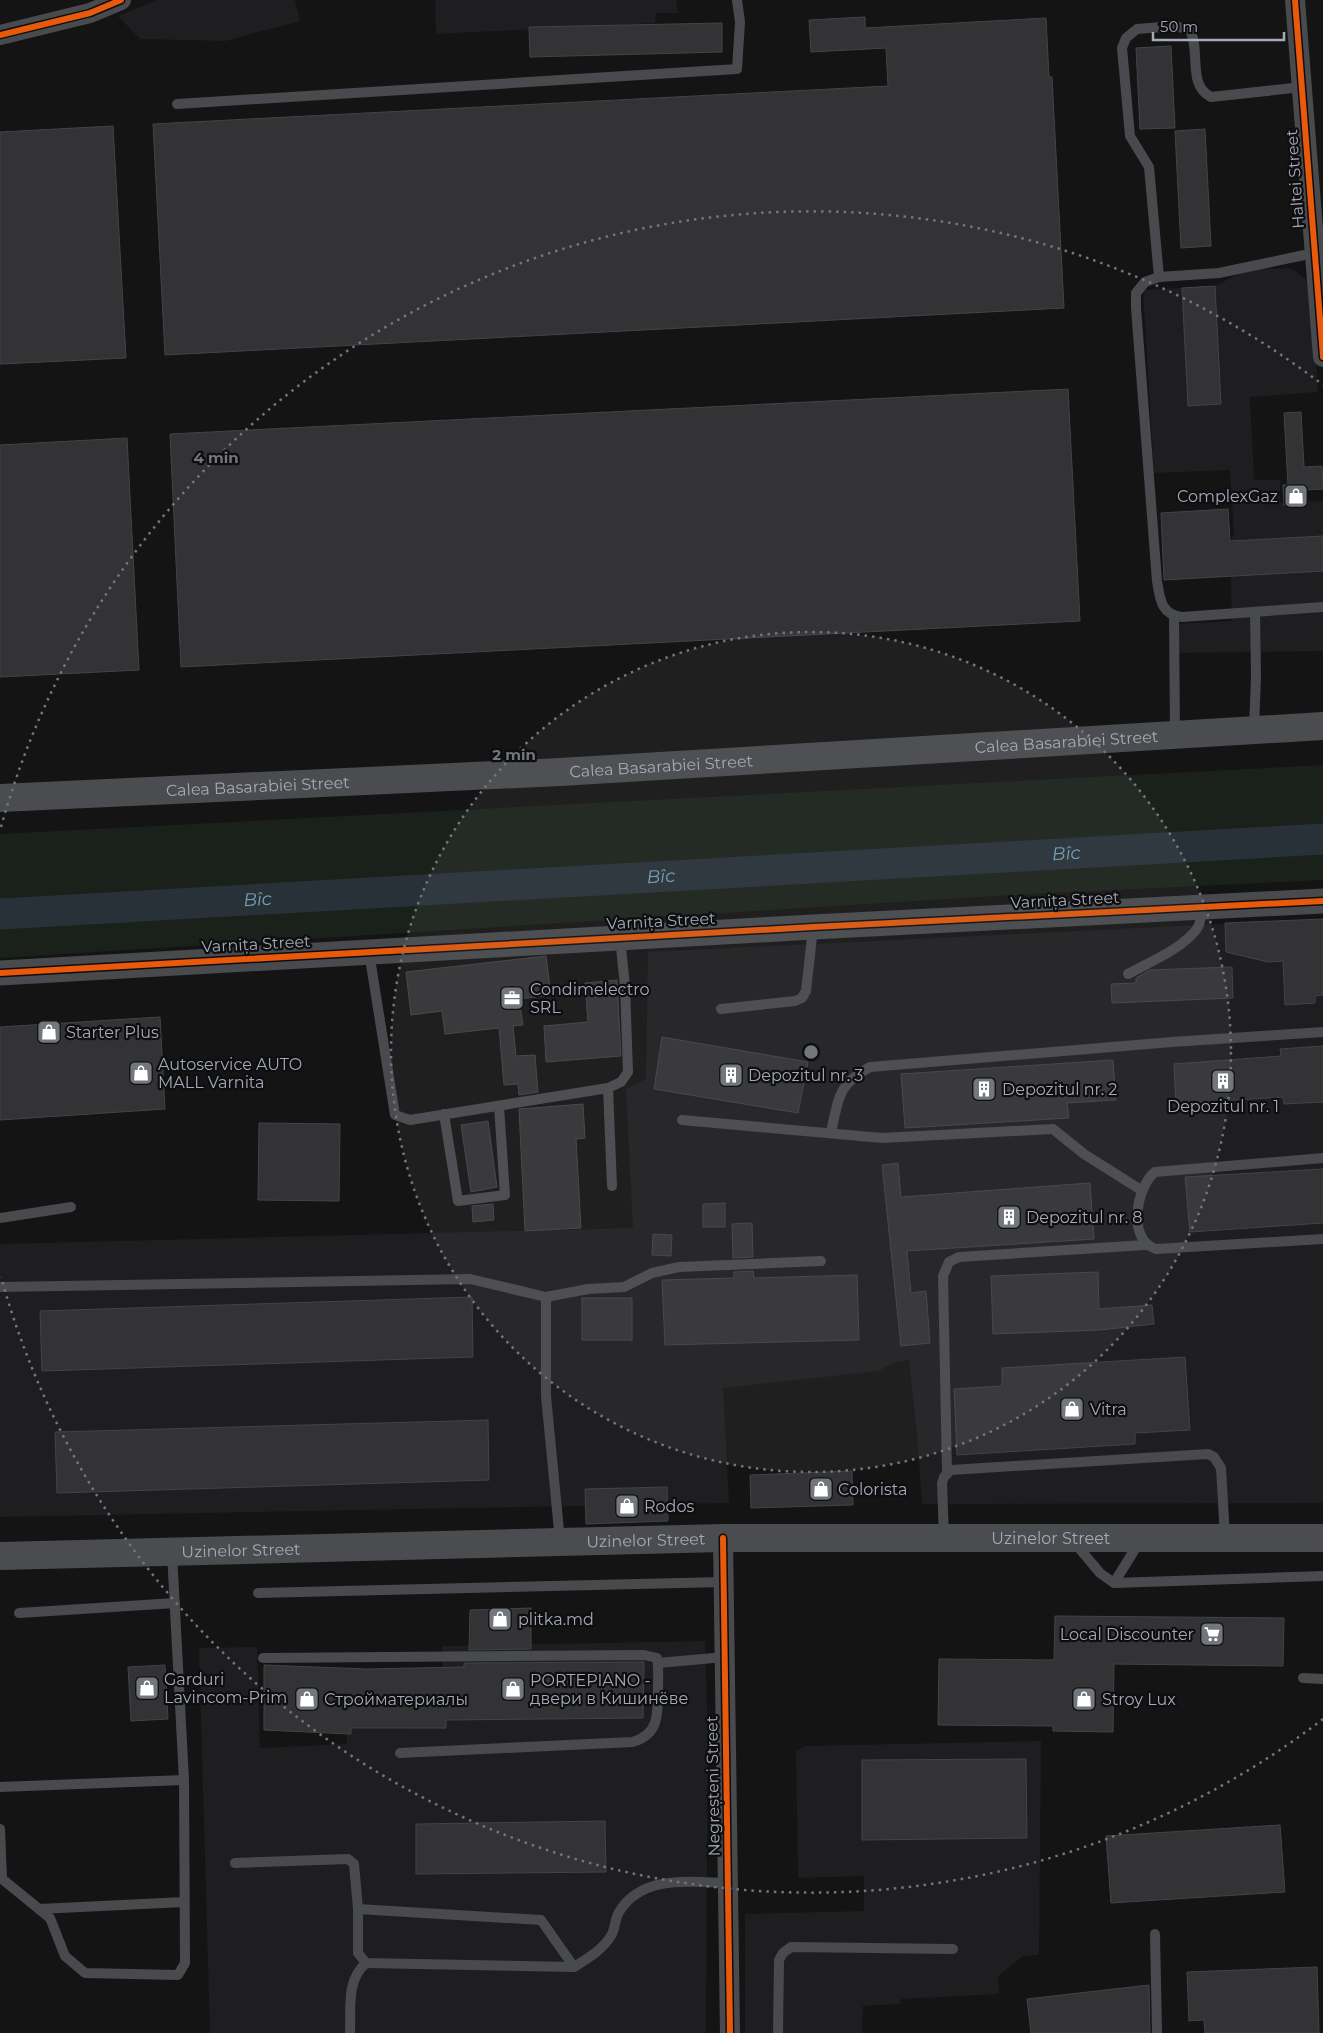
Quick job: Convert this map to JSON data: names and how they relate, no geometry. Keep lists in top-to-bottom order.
{
  "streets": {
    "main road": ["Calea Basarabiei Street", "Uzinelor Street"],
    "street": ["Haltei Street", "Varnița Street", "Negreșteni Street"]
  },
  "crossings": [
    ["Uzinelor Street", "Negreșteni Street"]
  ],
  "water": ["Bîc"],
  "places": {
    "shop": [
      "ComplexGaz",
      "Starter Plus",
      "Autoservice AUTO MALL Varnita",
      "Vitra",
      "Colorista",
      "Rodos",
      "plitka.md",
      "Garduri Lavincom-Prim",
      "PORTEPIANO - двери в Кишинёве",
      "Стройматериалы",
      "Stroy Lux"
    ],
    "office": ["Condimelectro SRL"],
    "building": [
      "Depozitul nr. 3",
      "Depozitul nr. 1",
      "Depozitul nr. 2",
      "Depozitul nr. 8"
    ],
    "supermarket": ["Local Discounter"]
  },
  "scale_bar": "50 m",
  "rings": ["4 min", "2 min"]
}
